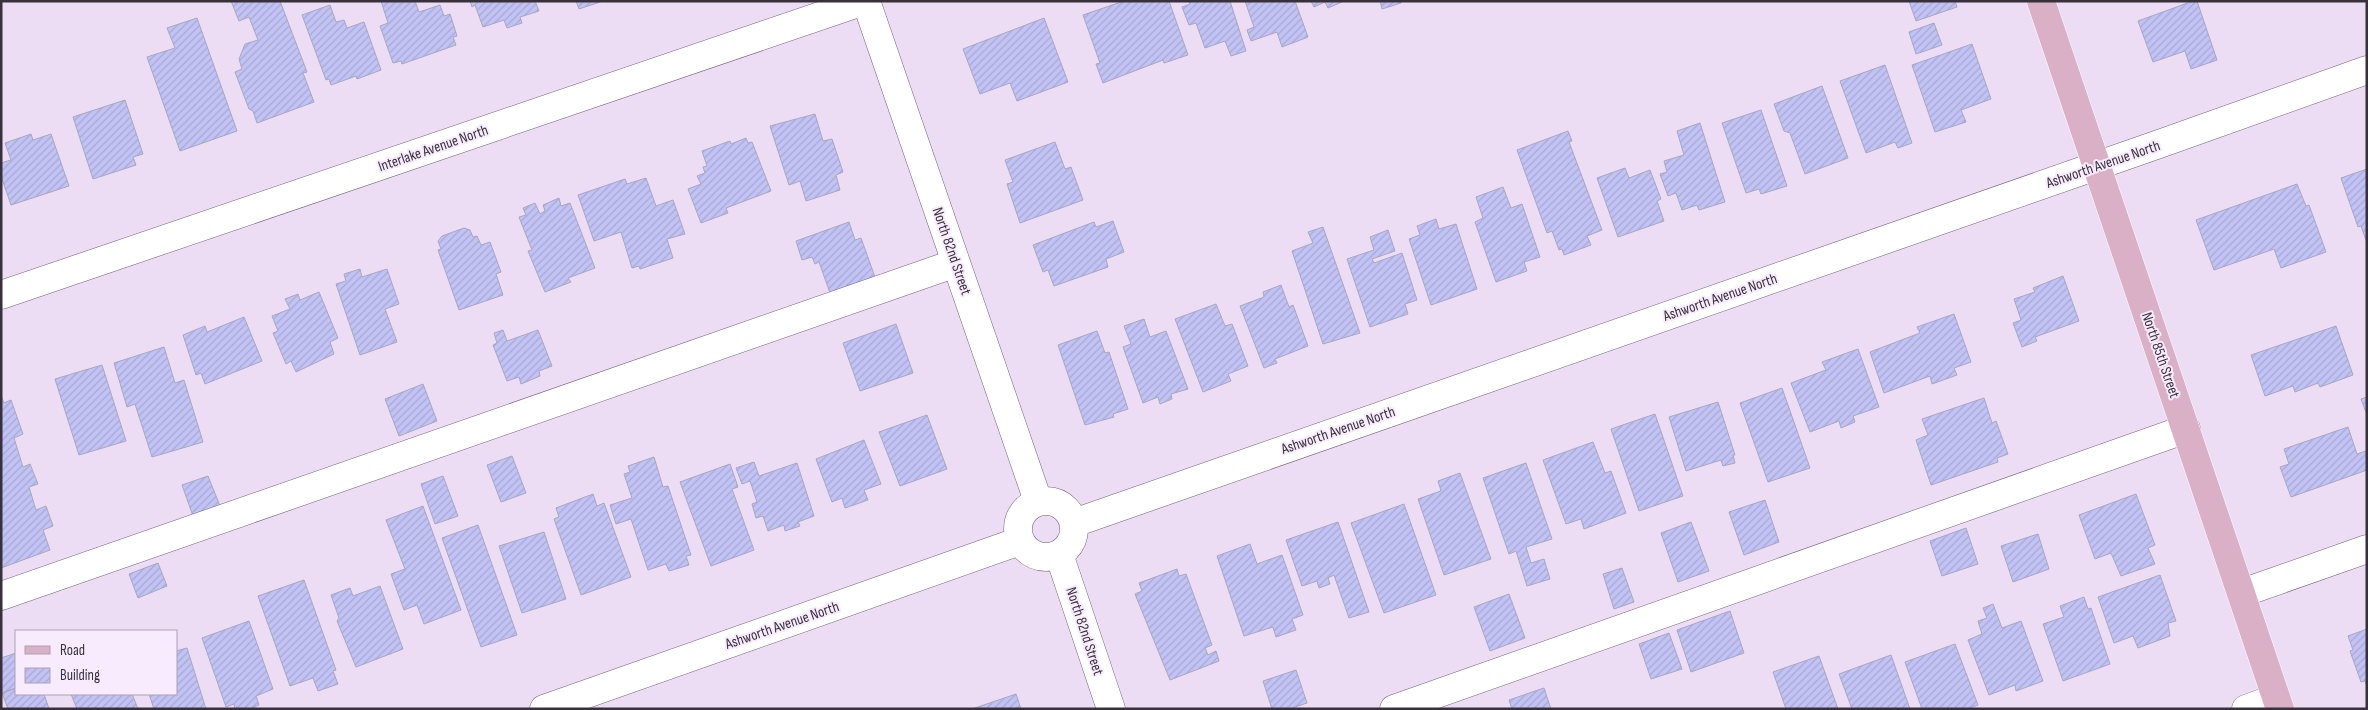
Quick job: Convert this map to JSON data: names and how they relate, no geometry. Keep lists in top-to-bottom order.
{
  "streets": {
    "main road": ["North 85th Street"],
    "street": ["Interlake Avenue North", "Ashworth Avenue North", "North 82nd Street"]
  },
  "crossings": [
    ["Interlake Avenue North", "North 82nd Street"],
    ["Ashworth Avenue North", "North 82nd Street"],
    ["Ashworth Avenue North", "North 85th Street"]
  ],
  "legend": ["Road", "Building"]
}
